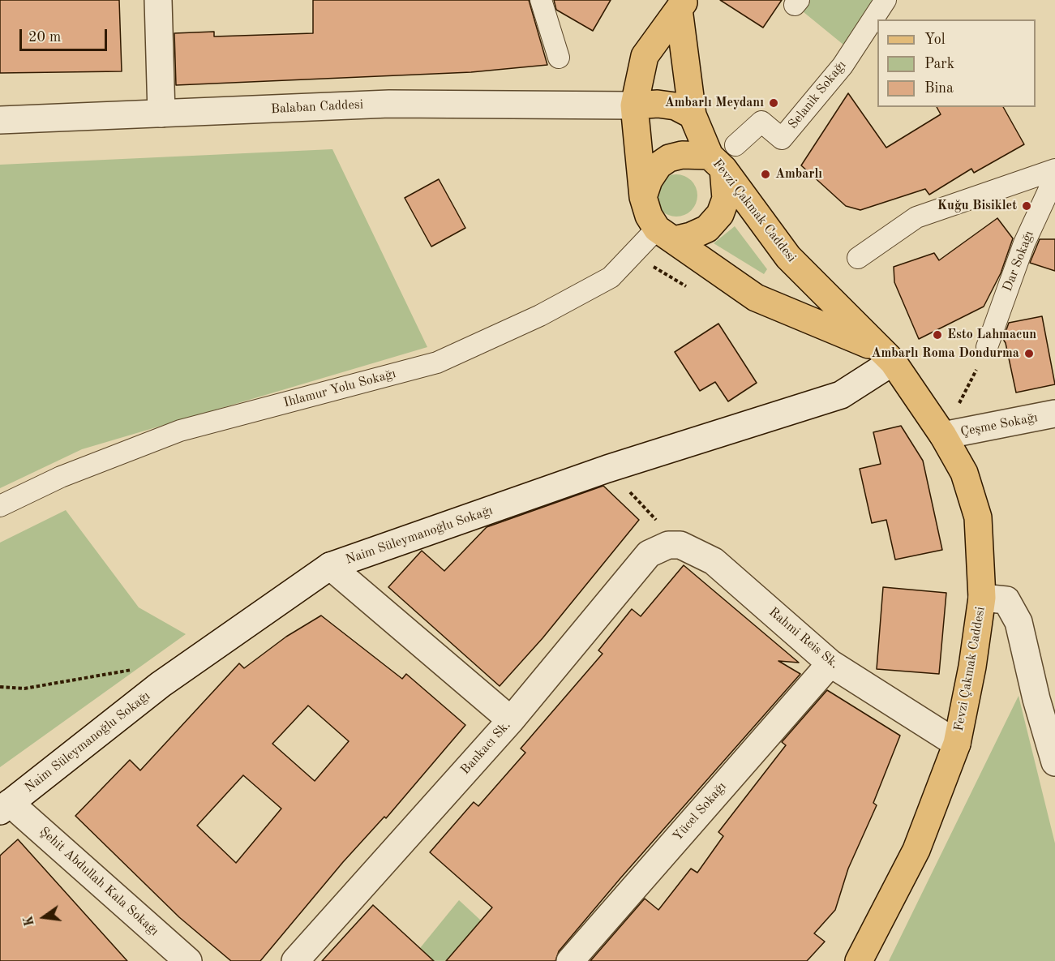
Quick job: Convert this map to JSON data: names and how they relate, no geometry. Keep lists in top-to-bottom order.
{
  "streets": {
    "main road": ["Fevzi Çakmak Caddesi"],
    "street": [
      "Selanik Sokağı",
      "Balaban Caddesi",
      "Dar Sokağı",
      "Ihlamur Yolu Sokağı",
      "Çeşme Sokağı",
      "Naim Süleymanoğlu Sokağı",
      "Rahmi Reis Sk.",
      "Bankacı Sk.",
      "Yücel Sokağı",
      "Şehit Abdullah Kala Sokağı"
    ]
  },
  "crossings": [
    ["Balaban Caddesi", "Fevzi Çakmak Caddesi"],
    ["Fevzi Çakmak Caddesi", "Ihlamur Yolu Sokağı"],
    ["Fevzi Çakmak Caddesi", "Çeşme Sokağı"],
    ["Fevzi Çakmak Caddesi", "Naim Süleymanoğlu Sokağı"],
    ["Fevzi Çakmak Caddesi", "Rahmi Reis Sk."],
    ["Naim Süleymanoğlu Sokağı", "Şehit Abdullah Kala Sokağı"],
    ["Rahmi Reis Sk.", "Bankacı Sk."],
    ["Rahmi Reis Sk.", "Yücel Sokağı"]
  ],
  "places": [
    "Ambarlı Meydanı",
    "Ambarlı",
    "Kuğu Bisiklet",
    "Esto Lahmacun",
    "Ambarlı Roma Dondurma"
  ],
  "legend": ["Yol", "Park", "Bina"],
  "scale_bar": "20 m",
  "north": "left"
}
